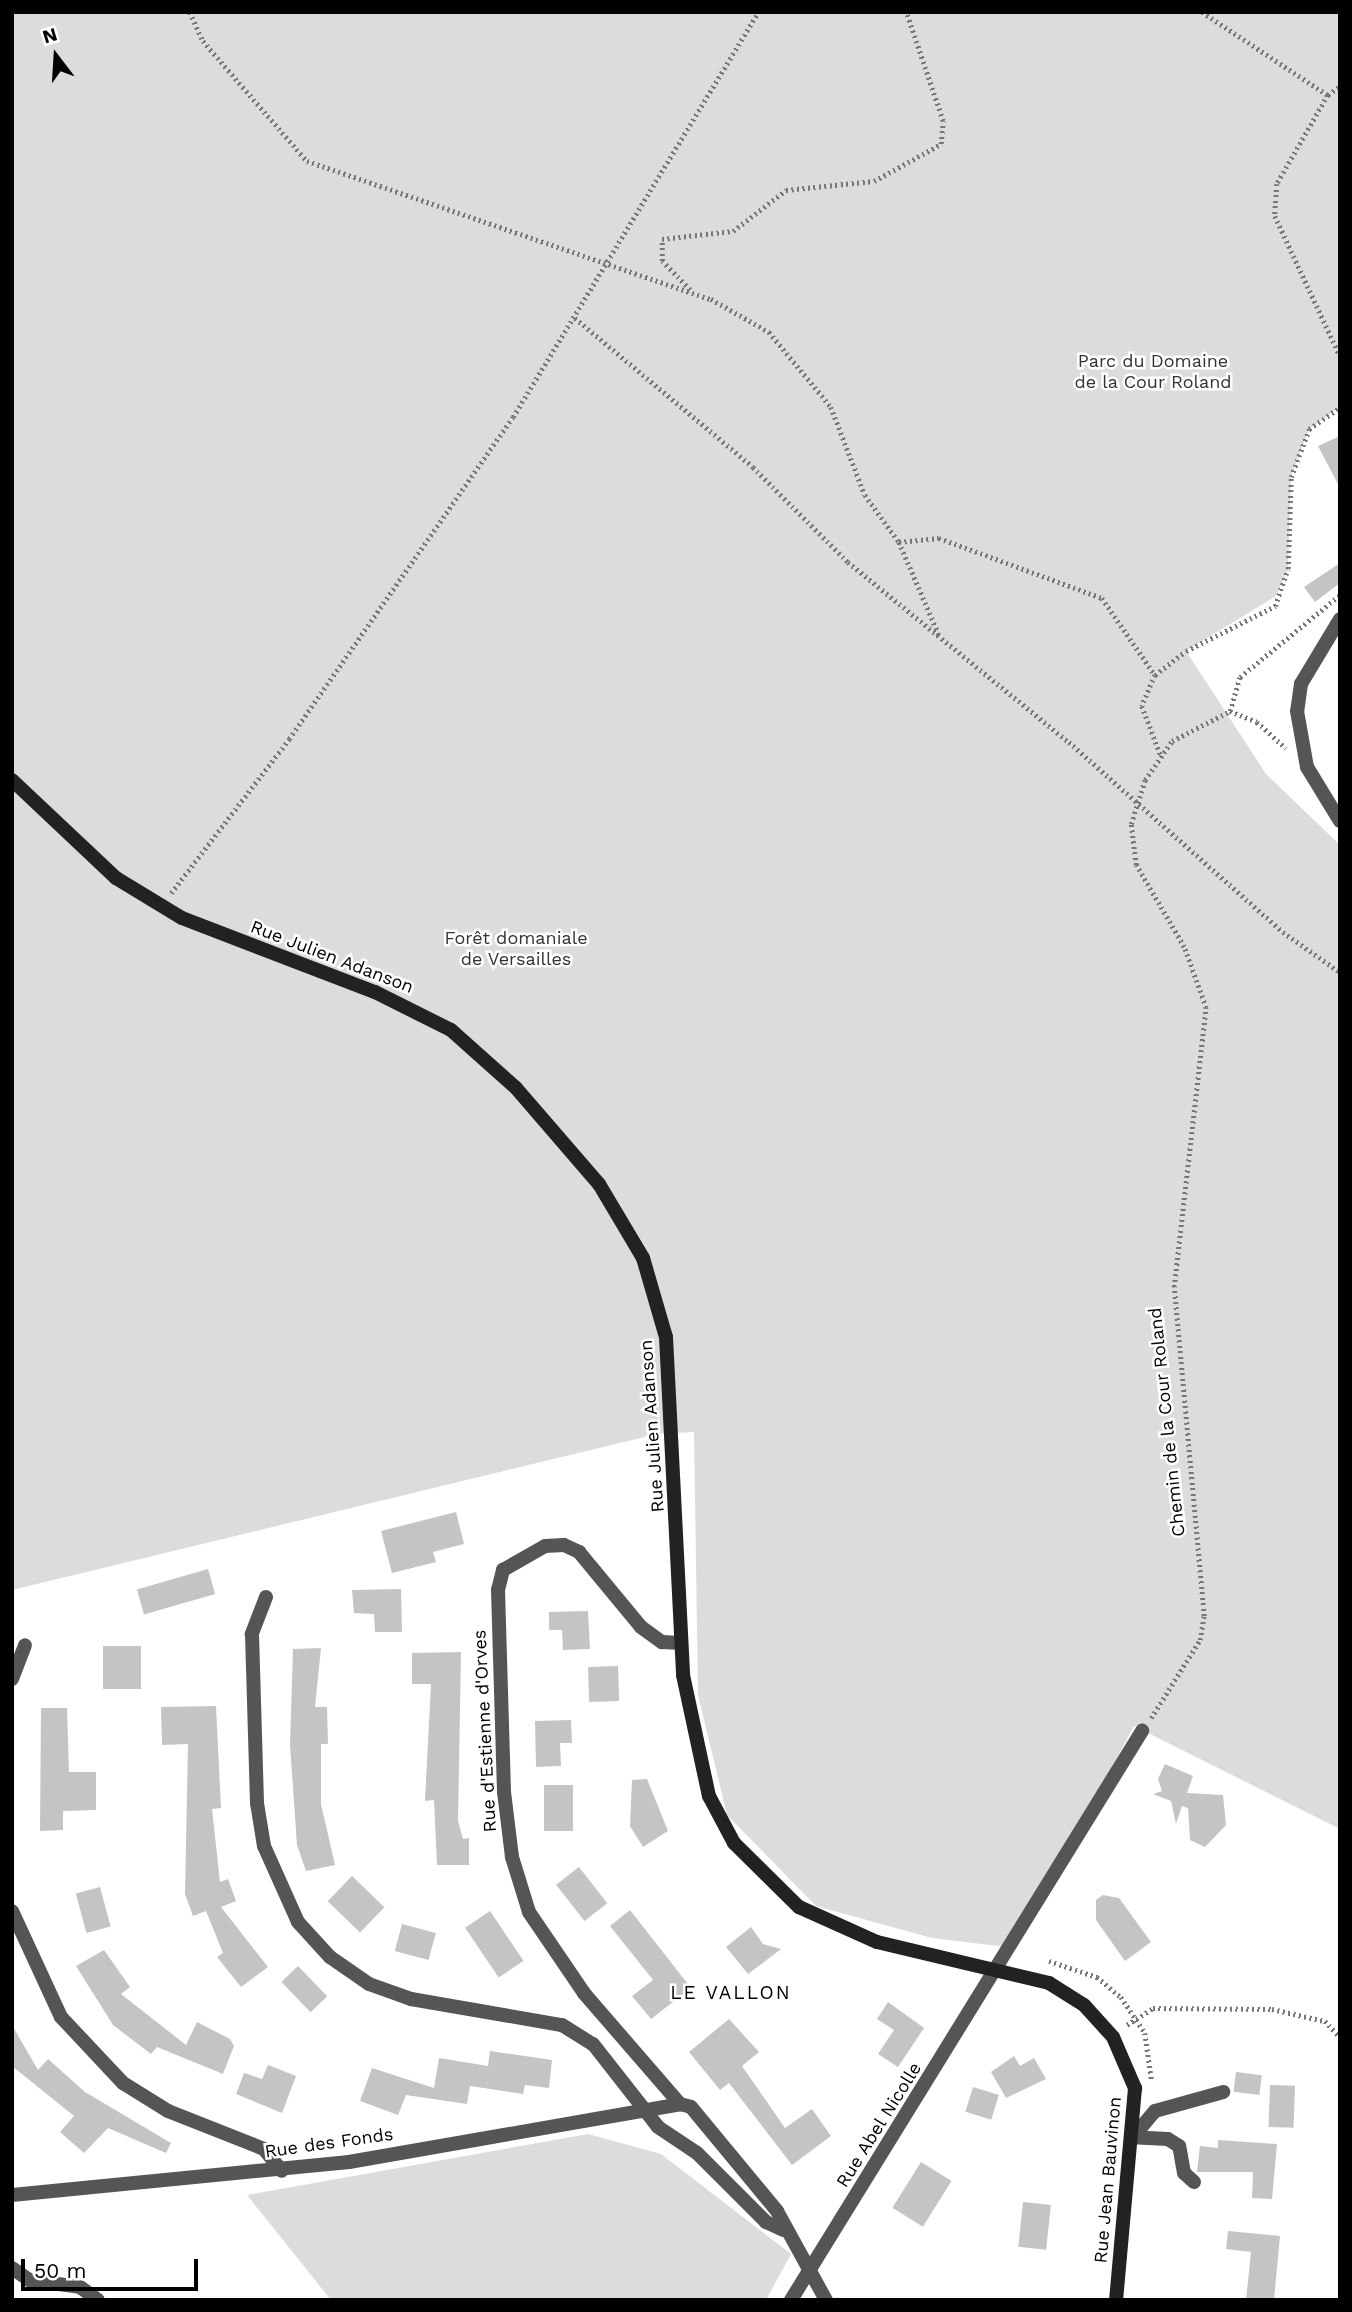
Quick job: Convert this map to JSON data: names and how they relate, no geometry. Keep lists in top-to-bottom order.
{
  "streets": {
    "main road": ["Rue Julien Adanson", "Rue Jean Bauvinon"],
    "street": ["Rue d'Estienne d'Orves", "Rue Abel Nicolle", "Rue des Fonds"],
    "path": ["Chemin de la Cour Roland"]
  },
  "crossings": [
    ["Rue Julien Adanson", "Rue d'Estienne d'Orves"],
    ["Rue Julien Adanson", "Rue Abel Nicolle"],
    ["Rue Julien Adanson", "Rue Jean Bauvinon"],
    ["Rue d'Estienne d'Orves", "Rue des Fonds"],
    ["Rue Abel Nicolle", "Rue Jean Bauvinon"]
  ],
  "districts": ["LE VALLON"],
  "parks": ["Parc du Domaine de la Cour Roland", "Forêt domaniale de Versailles"],
  "scale_bar": "50 m",
  "north": "top"
}
